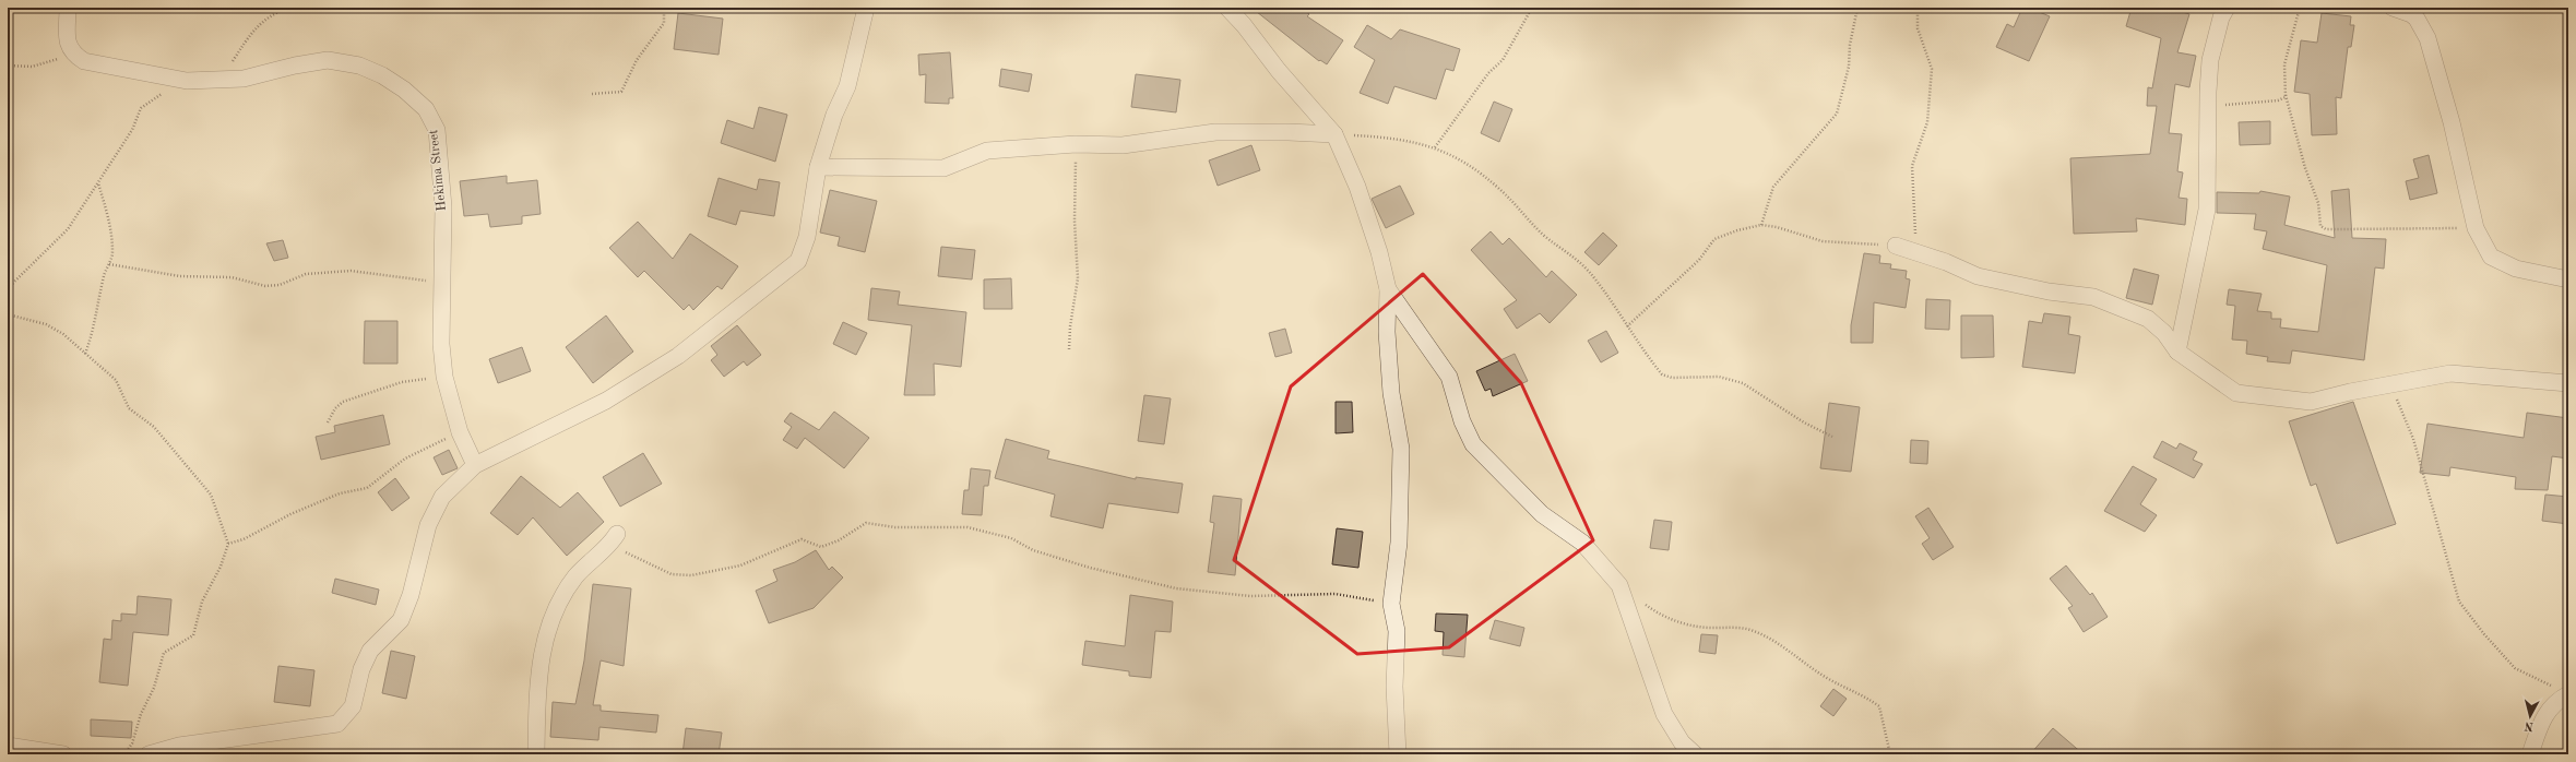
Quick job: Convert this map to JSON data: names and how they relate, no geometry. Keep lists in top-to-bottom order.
{
  "streets": {
    "street": ["Hekima Street"]
  },
  "north": "bottom"
}
